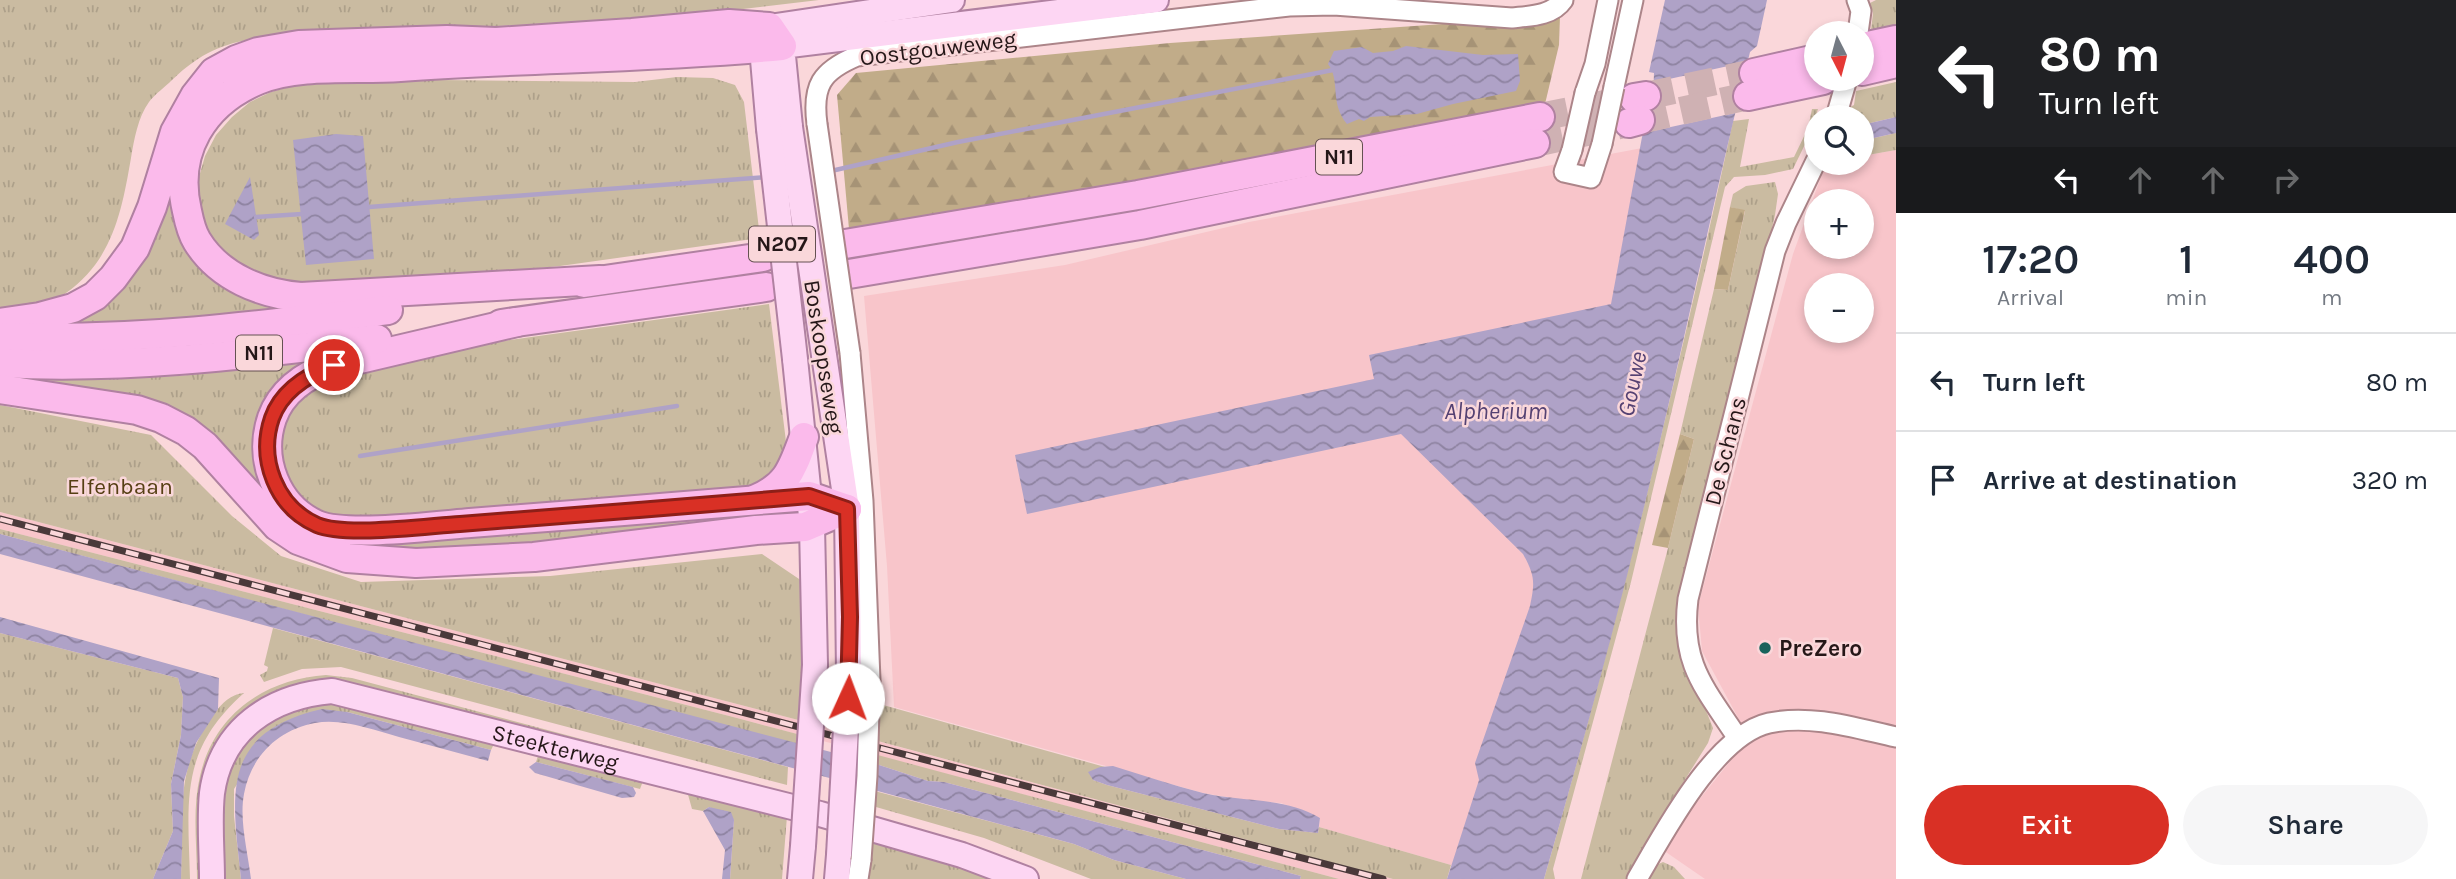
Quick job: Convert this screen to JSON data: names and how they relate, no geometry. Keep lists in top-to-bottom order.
{
  "streets": {
    "highway": ["N11"],
    "main road": ["N207", "Boskoopseweg", "Steekterweg"],
    "street": ["Oostgouweweg", "De Schans"]
  },
  "crossings": [
    ["Oostgouweweg", "Boskoopseweg"],
    ["N11", "Boskoopseweg"]
  ],
  "water": ["Gouwe", "Alpherium"],
  "parks": ["Elfenbaan"],
  "places": ["PreZero"],
  "north": "bottom",
  "page": {
    "turn": ["80 m", "Turn left"],
    "map_buttons": ["+", "−"],
    "eta": [
      "17:20",
      "Arrival",
      "1",
      "min",
      "400",
      "m"
    ],
    "list": [
      {
        "name": "Turn left",
        "value": "80 m"
      },
      {
        "name": "Arrive at destination",
        "value": "320 m"
      }
    ],
    "buttons": ["Exit", "Share"]
  }
}
